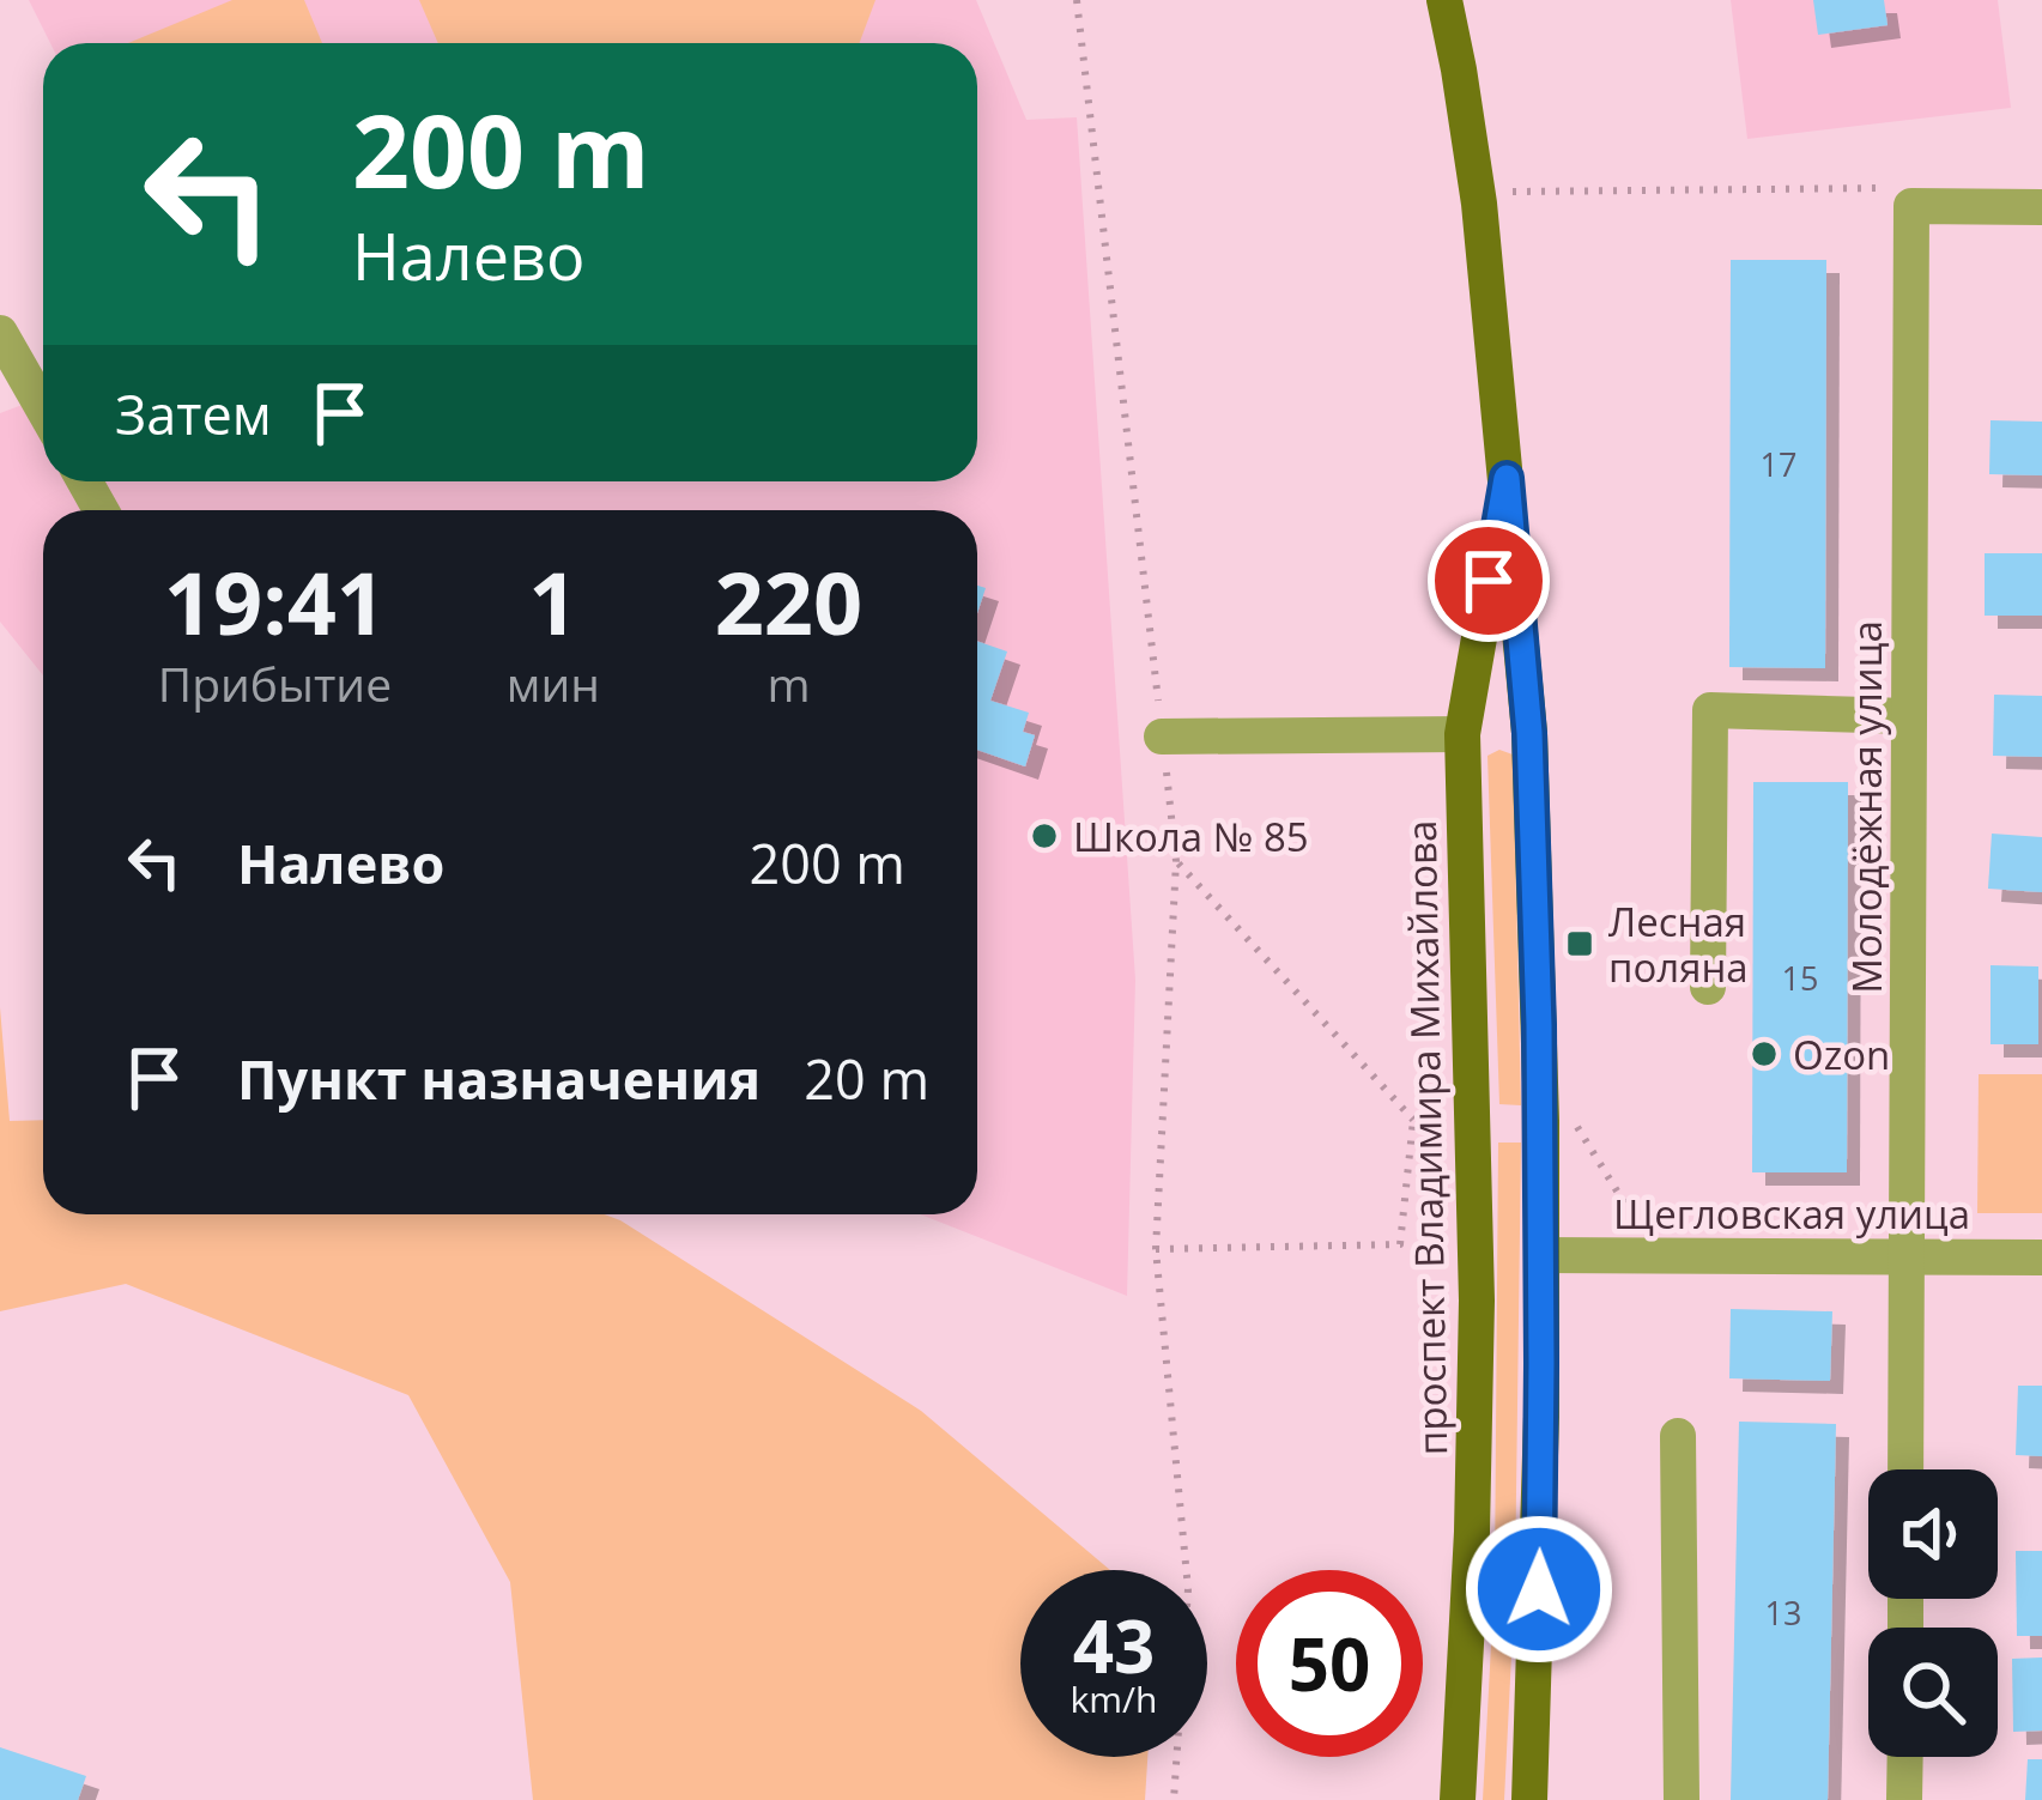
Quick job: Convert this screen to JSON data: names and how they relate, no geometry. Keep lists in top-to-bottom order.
{
  "streets": {
    "main road": ["проспект Владимира Михайлова"],
    "street": ["Молодёжная улица", "Щегловская улица"]
  },
  "crossings": [
    ["Молодёжная улица", "Щегловская улица"],
    ["проспект Владимира Михайлова", "Щегловская улица"]
  ],
  "places": {
    "other": ["Школа № 85", "Ozon"],
    "transit": ["Лесная поляна"]
  },
  "house_numbers": ["17", "15", "13"],
  "page": {
    "turn": ["200 m", "Налево"],
    "then": "Затем",
    "eta": [
      "19:41",
      "Прибытие",
      "1",
      "мин",
      "220",
      "m"
    ],
    "list": [
      {
        "name": "Налево",
        "value": "200 m"
      },
      {
        "name": "Пункт назначения",
        "value": "20 m"
      }
    ],
    "speed": "43 km/h",
    "limit": "50"
  }
}
